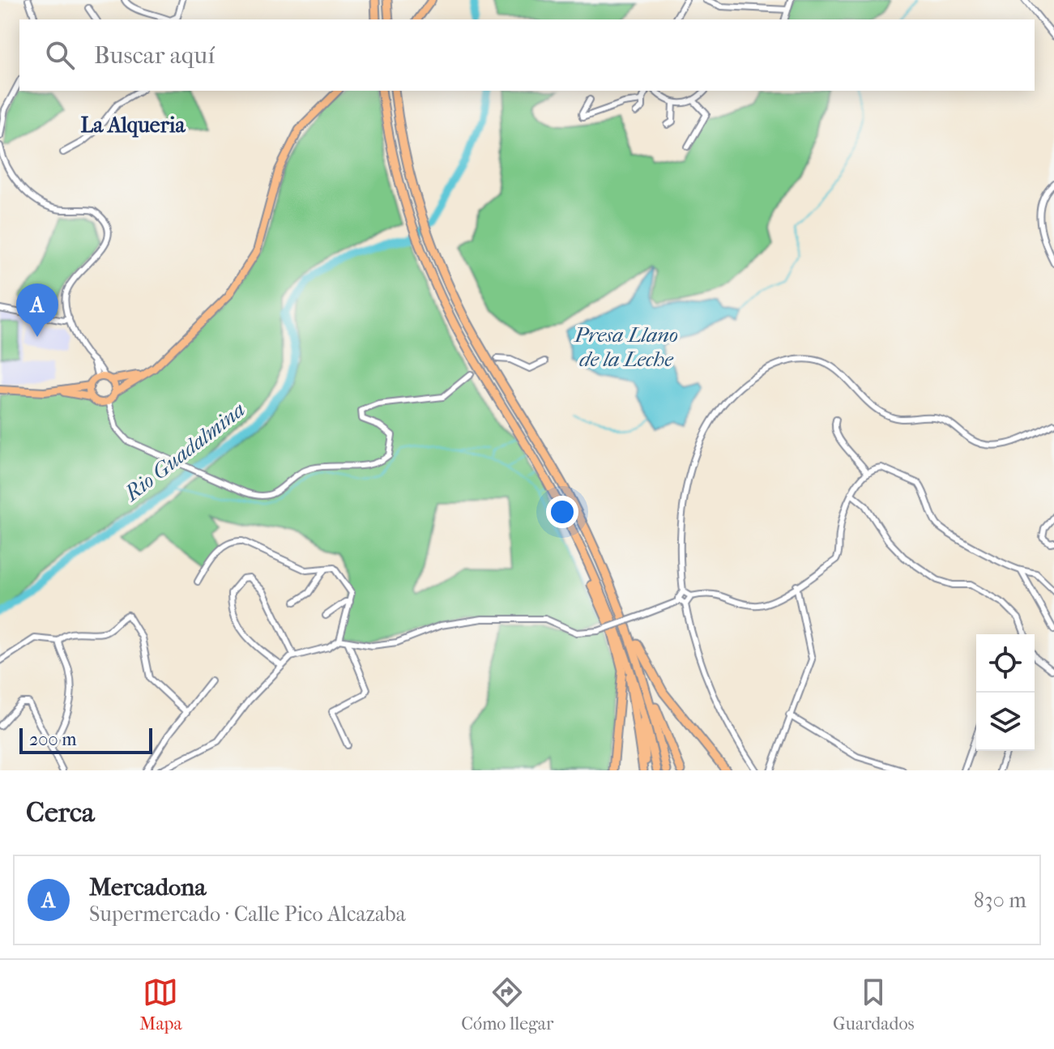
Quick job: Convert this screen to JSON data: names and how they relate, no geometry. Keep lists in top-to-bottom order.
{
  "districts": ["La Alqueria"],
  "water": ["Presa Llano de la Leche", "Rio Guadalmina"],
  "scale_bar": "200 m",
  "page": {
    "search": "Buscar aquí",
    "pins": "A",
    "scale": "200 m",
    "heading": "Cerca",
    "list": [
      {
        "mark": "A",
        "name": "Mercadona",
        "note": "Supermercado · Calle Pico Alcazaba",
        "value": "830 m"
      }
    ],
    "nav": ["Mapa", "Cómo llegar", "Guardados"]
  }
}
